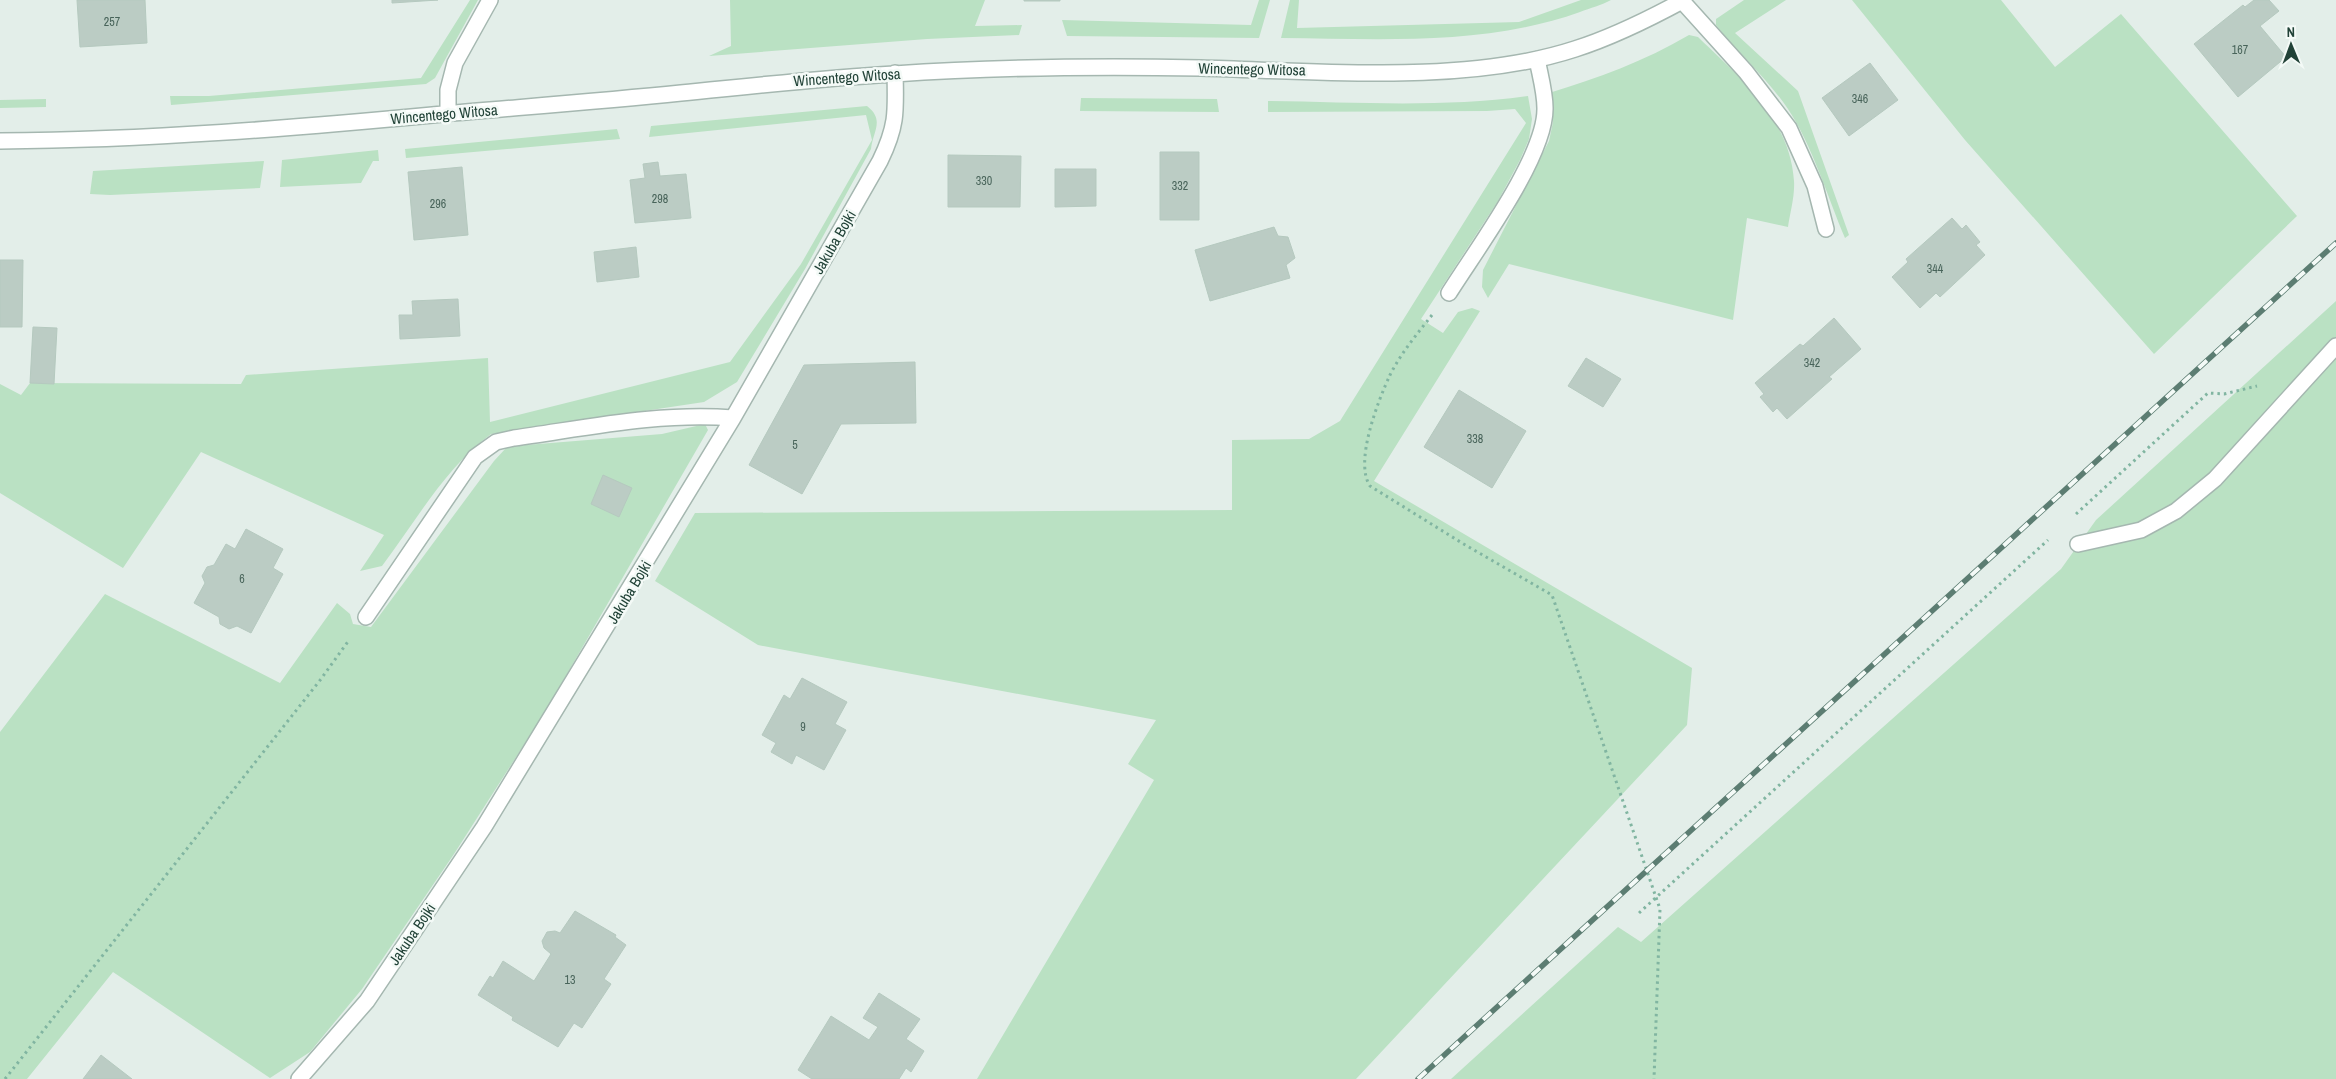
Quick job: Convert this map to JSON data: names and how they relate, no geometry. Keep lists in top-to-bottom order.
{
  "streets": {
    "street": ["Wincentego Witosa", "Jakuba Bojki"]
  },
  "crossings": [
    ["Wincentego Witosa", "Jakuba Bojki"]
  ],
  "house_numbers": [
    "257",
    "167",
    "346",
    "330",
    "332",
    "298",
    "296",
    "344",
    "342",
    "338",
    "5",
    "6",
    "9",
    "13"
  ],
  "north": "top"
}
